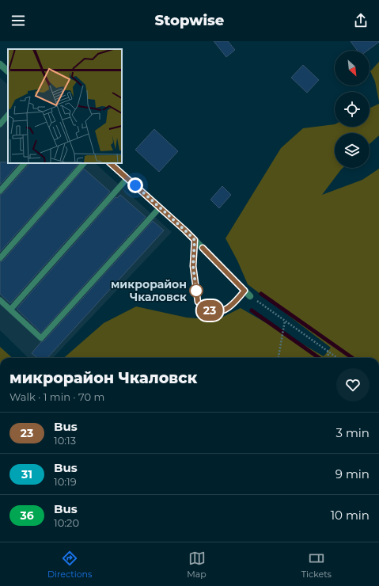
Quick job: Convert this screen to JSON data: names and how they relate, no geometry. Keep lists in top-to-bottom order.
{
  "places": ["микрорайон Чкаловск"],
  "lines": ["bus line 23"],
  "north": "bottom right",
  "page": {
    "header": "Stopwise",
    "on_map": "23",
    "heading": ["микрорайон Чкаловск", "Walk · 1 min · 70 m"],
    "list": [
      {
        "mark": "23",
        "name": "Bus",
        "note": "10:13",
        "value": "3 min"
      },
      {
        "mark": "31",
        "name": "Bus",
        "note": "10:19",
        "value": "9 min"
      },
      {
        "mark": "36",
        "name": "Bus",
        "note": "10:20",
        "value": "10 min"
      }
    ],
    "tabs": ["Directions", "Map", "Tickets"]
  }
}
